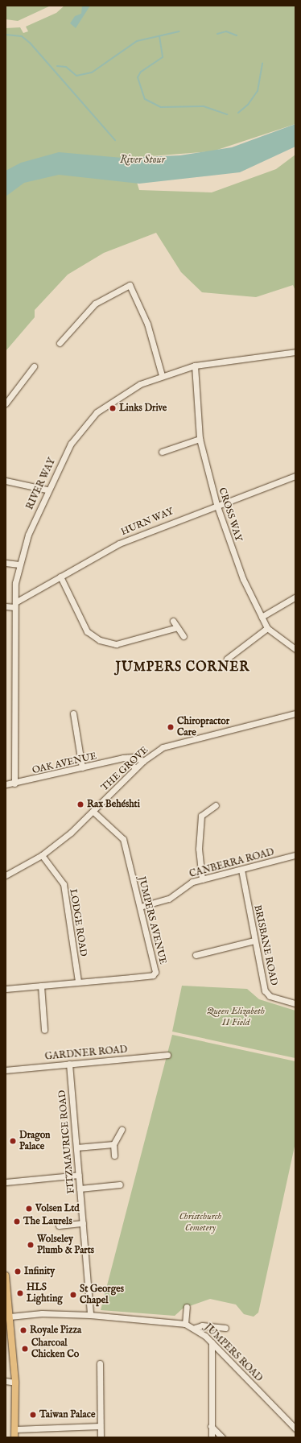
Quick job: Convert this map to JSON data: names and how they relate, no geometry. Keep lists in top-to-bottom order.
{
  "streets": {
    "street": [
      "RIVER WAY",
      "CROSS WAY",
      "HURN WAY",
      "OAK AVENUE",
      "THE GROVE",
      "CANBERRA ROAD",
      "JUMPERS AVENUE",
      "LODGE ROAD",
      "BRISBANE ROAD",
      "GARDNER ROAD",
      "FITZMAURICE ROAD",
      "JUMPERS ROAD"
    ]
  },
  "crossings": [
    ["RIVER WAY", "CROSS WAY"],
    ["RIVER WAY", "HURN WAY"],
    ["RIVER WAY", "OAK AVENUE"],
    ["CROSS WAY", "HURN WAY"],
    ["OAK AVENUE", "THE GROVE"],
    ["THE GROVE", "JUMPERS AVENUE"],
    ["THE GROVE", "LODGE ROAD"],
    ["CANBERRA ROAD", "JUMPERS AVENUE"],
    ["CANBERRA ROAD", "BRISBANE ROAD"],
    ["JUMPERS AVENUE", "LODGE ROAD"],
    ["GARDNER ROAD", "FITZMAURICE ROAD"],
    ["FITZMAURICE ROAD", "JUMPERS ROAD"]
  ],
  "districts": ["JUMPERS CORNER"],
  "water": ["River Stour"],
  "parks": ["Queen Elizabeth II Field", "Christchurch Cemetery"],
  "places": [
    "Links Drive",
    "Chiropractor Care",
    "Rax Behéshti",
    "Dragon Palace",
    "Volsen Ltd",
    "The Laurels",
    "Wolseley Plumb & Parts",
    "Infinity",
    "HLS Lighting",
    "St Georges Chapel",
    "Royale Pizza",
    "Charcoal Chicken Co",
    "Taiwan Palace"
  ]
}
